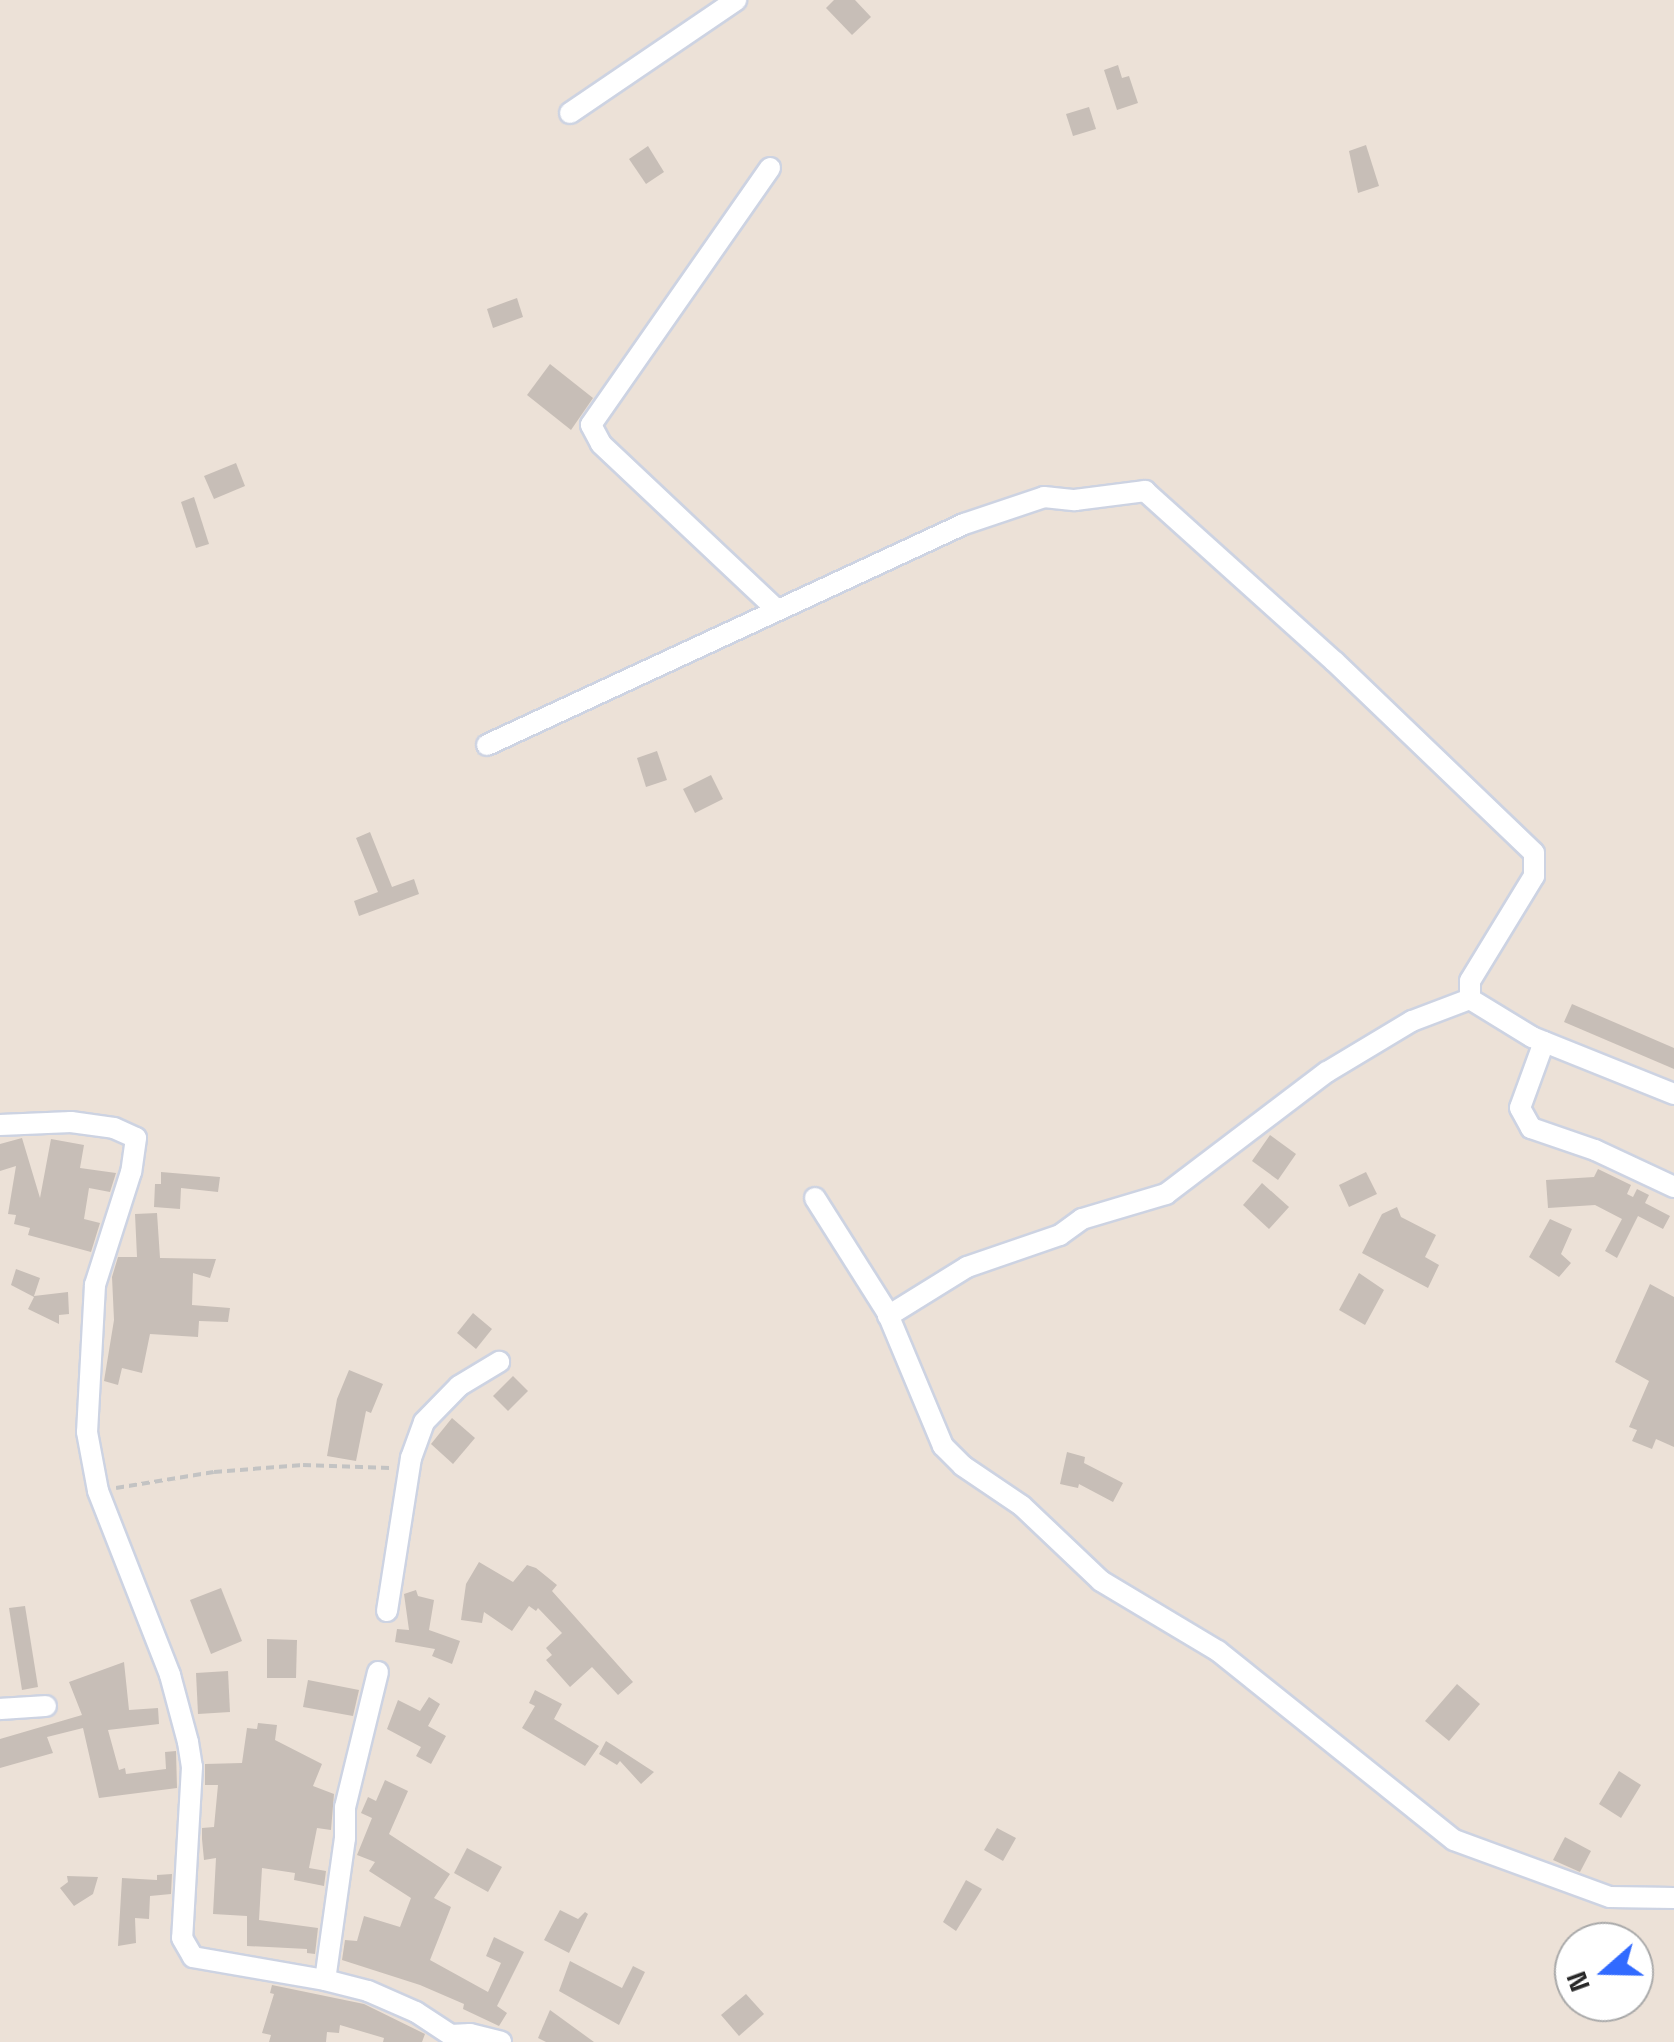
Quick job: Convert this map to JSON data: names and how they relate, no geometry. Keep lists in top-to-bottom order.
{
  "north": "left"
}
